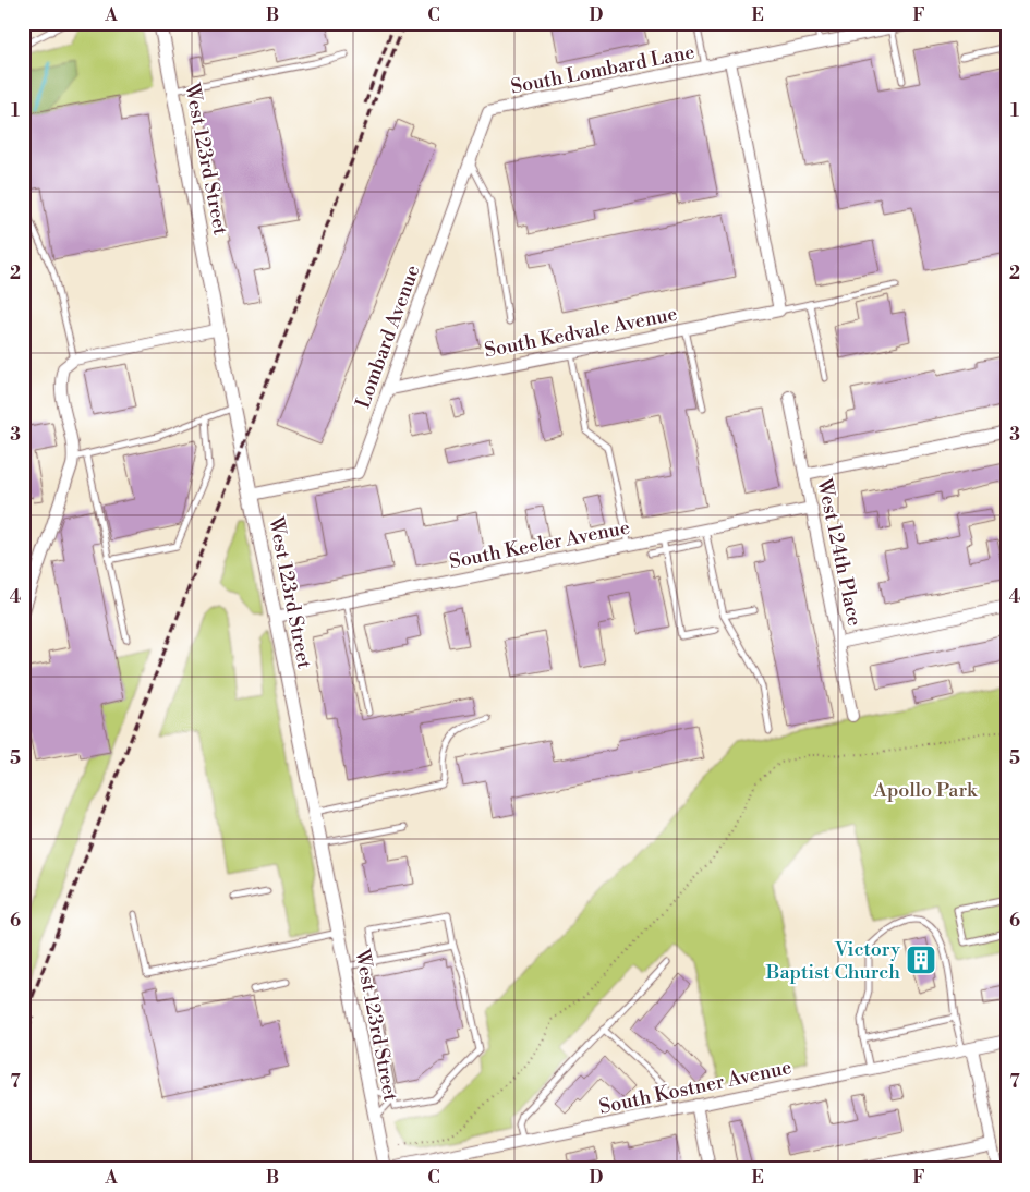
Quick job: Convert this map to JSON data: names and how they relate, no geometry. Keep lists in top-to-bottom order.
{
  "streets": {
    "street": [
      "South Lombard Lane",
      "West 123rd Street",
      "South Kedvale Avenue",
      "Lombard Avenue",
      "South Keeler Avenue",
      "West 124th Place",
      "South Kostner Avenue"
    ]
  },
  "crossings": [
    ["South Lombard Lane", "Lombard Avenue"],
    ["West 123rd Street", "Lombard Avenue"],
    ["West 123rd Street", "South Keeler Avenue"],
    ["South Kedvale Avenue", "Lombard Avenue"],
    ["South Keeler Avenue", "West 124th Place"]
  ],
  "parks": ["Apollo Park"],
  "places": {
    "building": ["Victory Baptist Church"]
  },
  "grid": {
    "columns": [
      "A",
      "B",
      "C",
      "D",
      "E",
      "F"
    ],
    "rows": [
      "1",
      "2",
      "3",
      "4",
      "5",
      "6",
      "7"
    ]
  }
}
